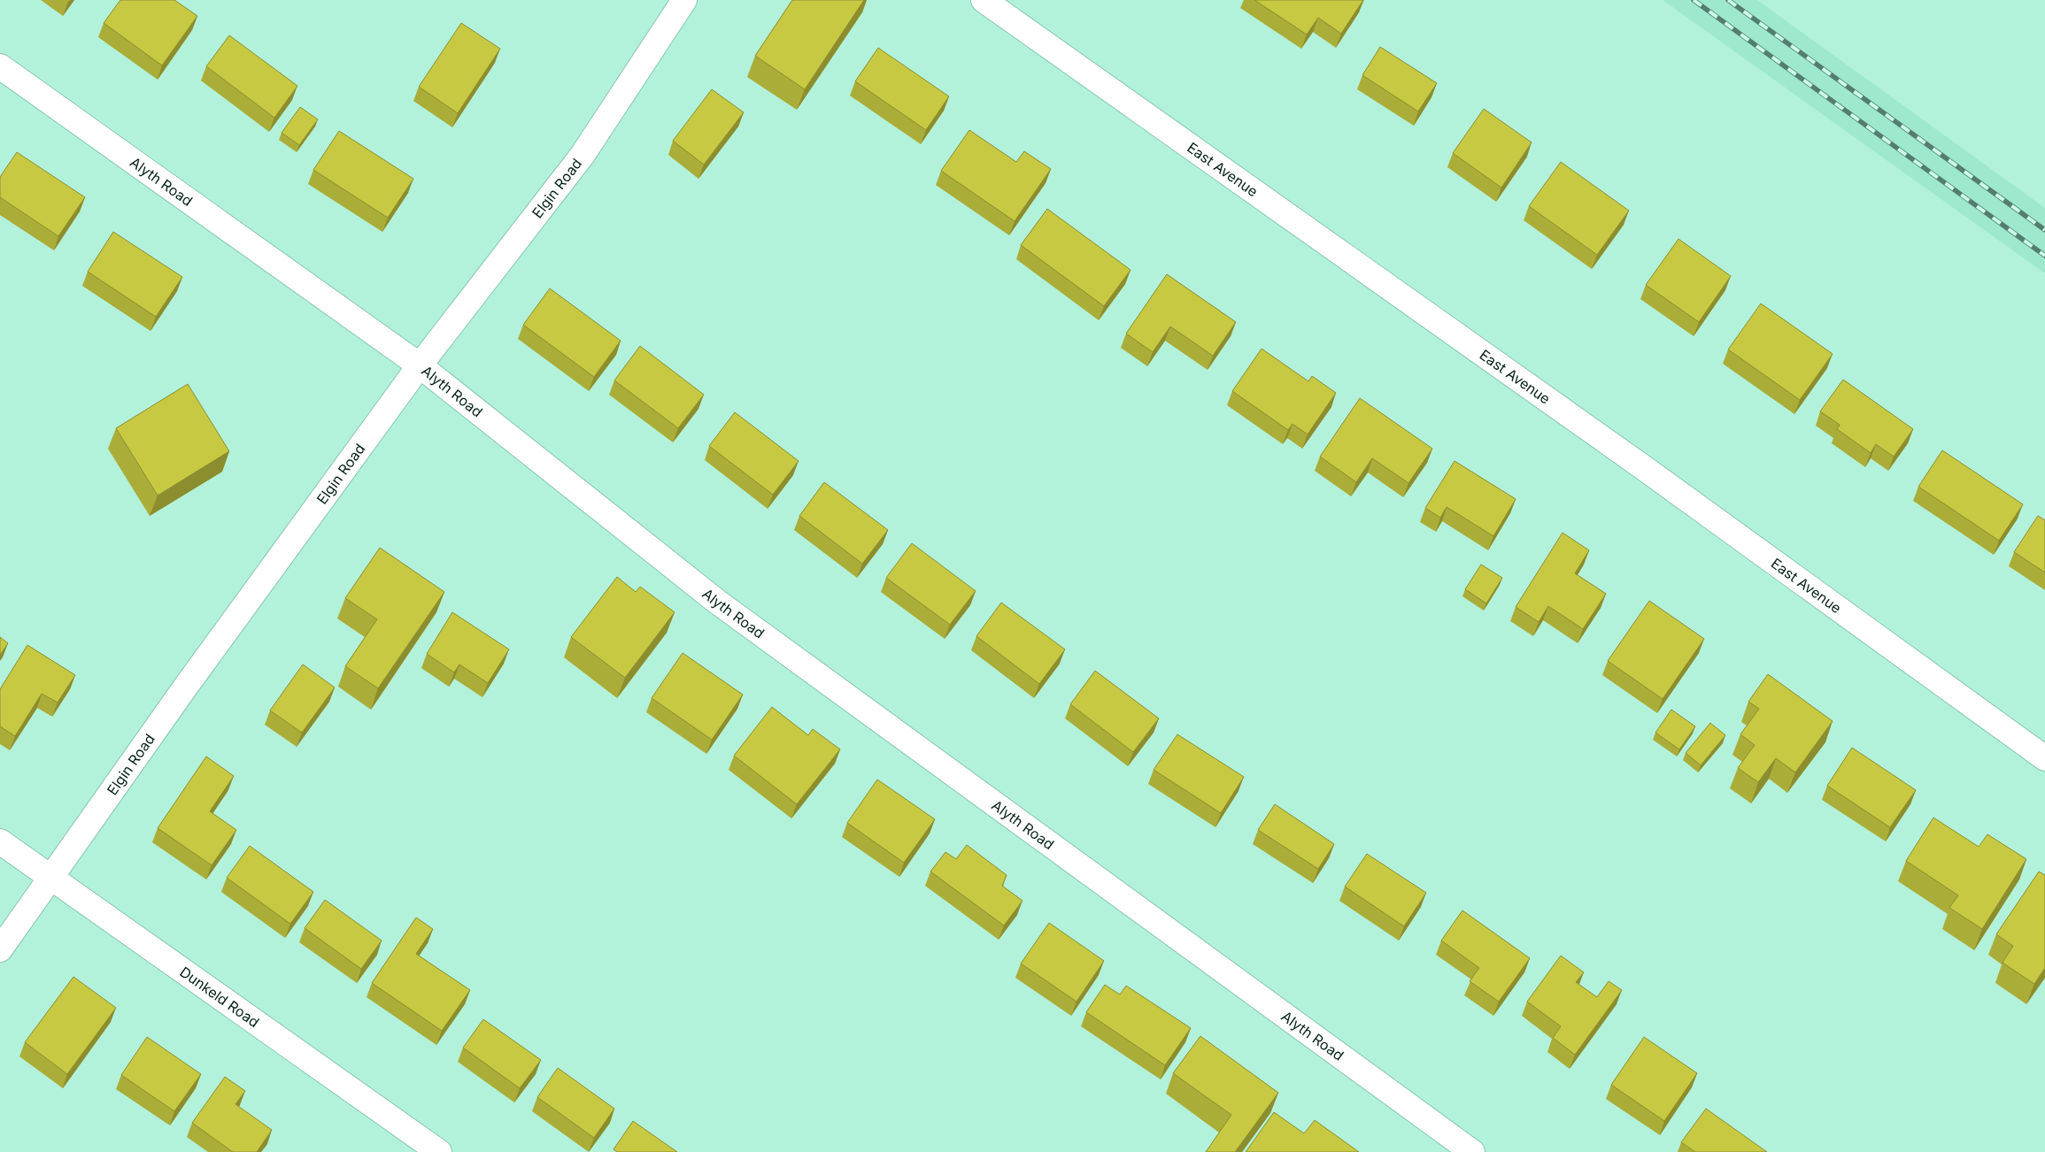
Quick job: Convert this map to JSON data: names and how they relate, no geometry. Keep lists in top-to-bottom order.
{
  "streets": {
    "street": [
      "East Avenue",
      "Alyth Road",
      "Elgin Road",
      "Dunkeld Road"
    ]
  },
  "crossings": [
    ["Alyth Road", "Elgin Road"],
    ["Elgin Road", "Dunkeld Road"]
  ]
}
